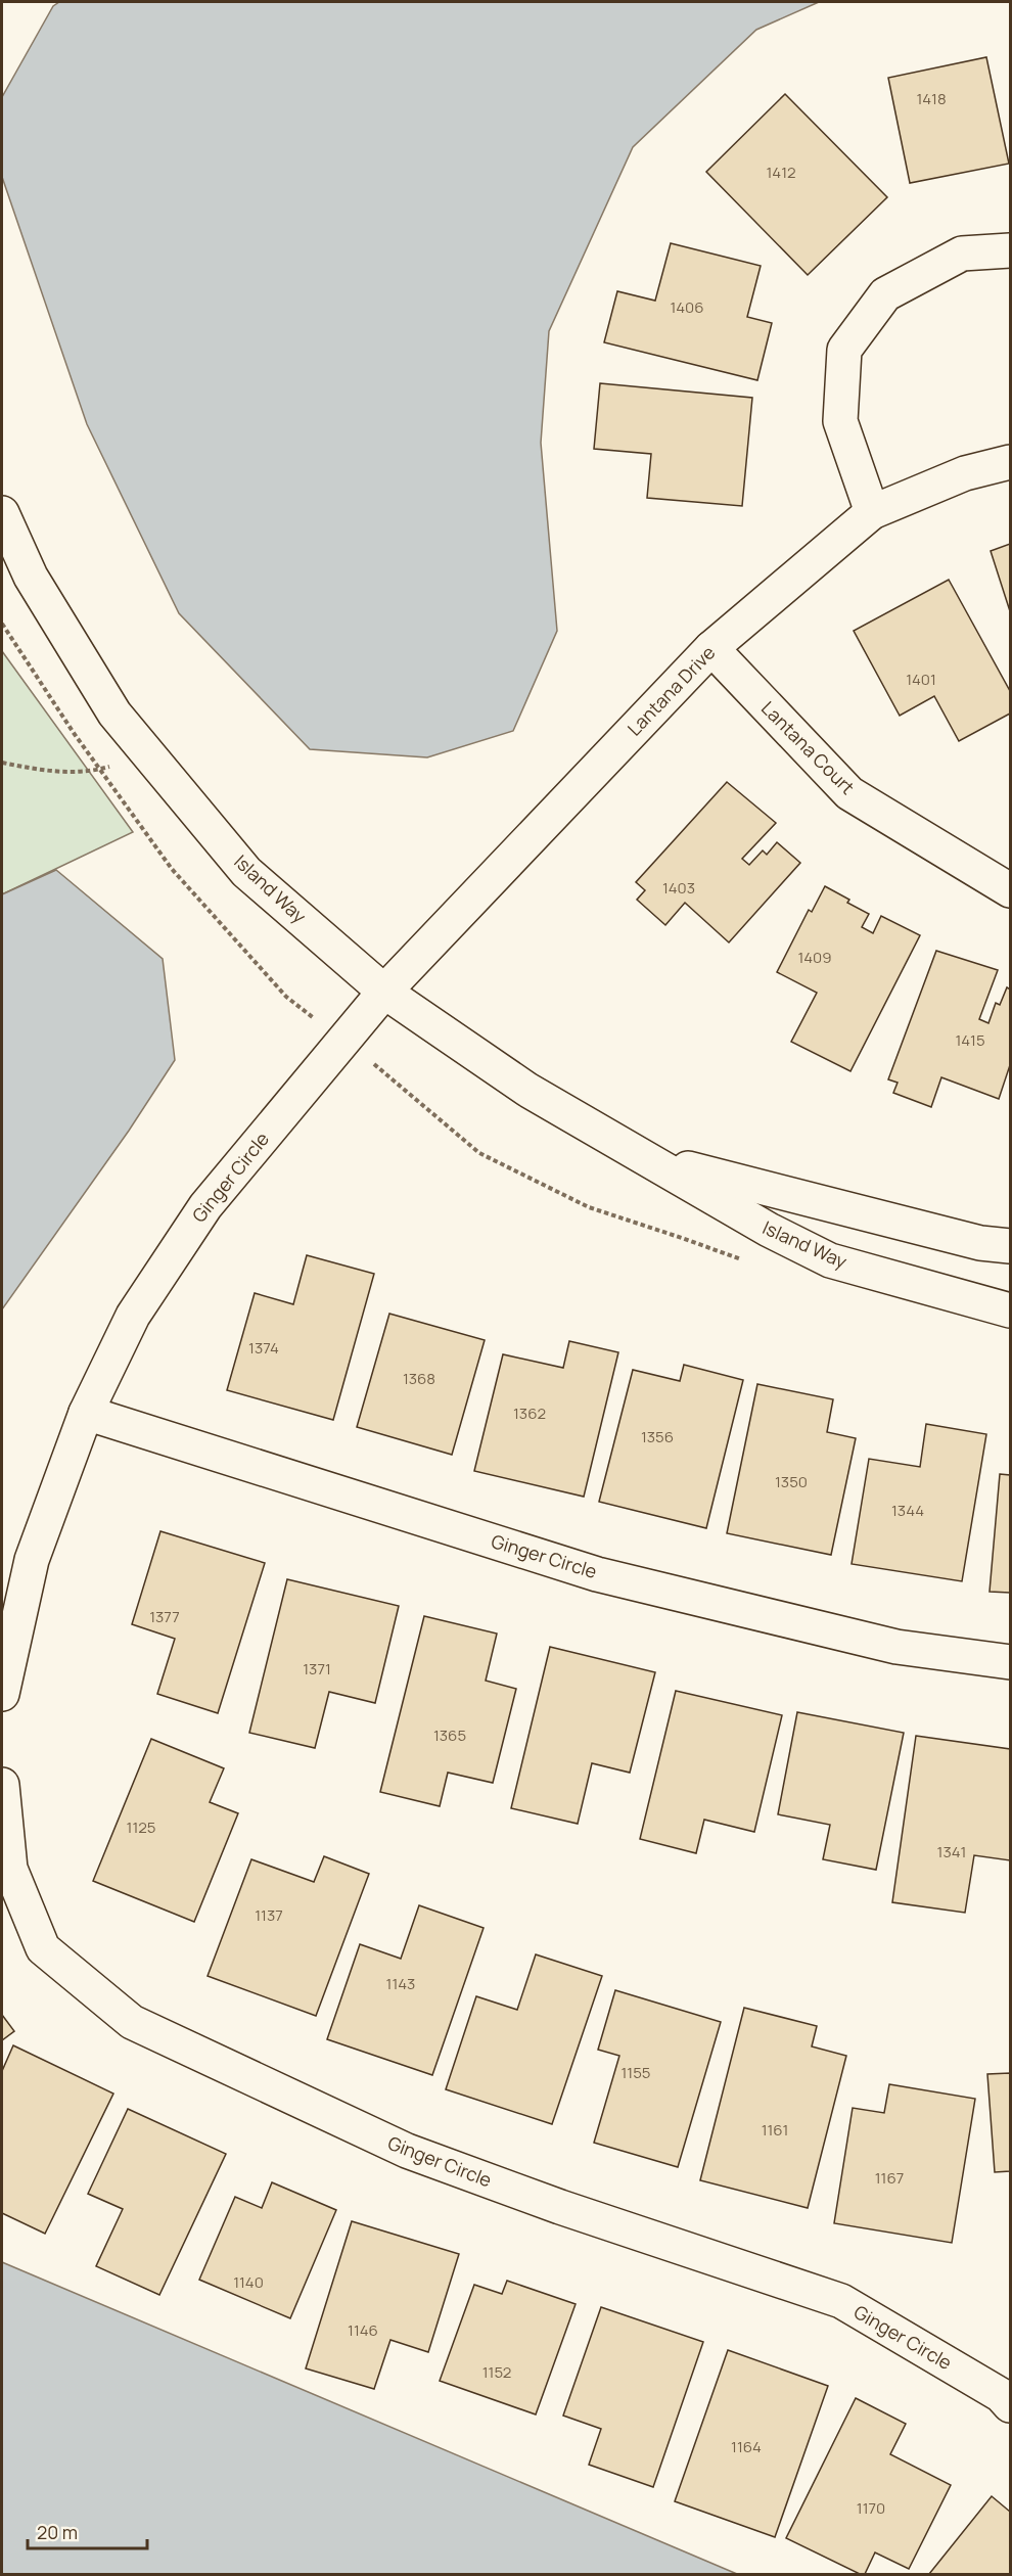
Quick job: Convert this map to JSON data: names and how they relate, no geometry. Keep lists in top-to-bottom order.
{
  "streets": {
    "street": [
      "Lantana Drive",
      "Lantana Court",
      "Island Way",
      "Ginger Circle"
    ]
  },
  "crossings": [
    ["Lantana Drive", "Lantana Court"],
    ["Lantana Drive", "Island Way"],
    ["Lantana Drive", "Ginger Circle"],
    ["Island Way", "Ginger Circle"]
  ],
  "house_numbers": [
    "1418",
    "1412",
    "1406",
    "1401",
    "1403",
    "1409",
    "1415",
    "1374",
    "1368",
    "1362",
    "1356",
    "1350",
    "1344",
    "1377",
    "1371",
    "1365",
    "1125",
    "1341",
    "1137",
    "1143",
    "1155",
    "1161",
    "1167",
    "1140",
    "1146",
    "1152",
    "1164",
    "1170"
  ],
  "scale_bar": "20 m"
}
